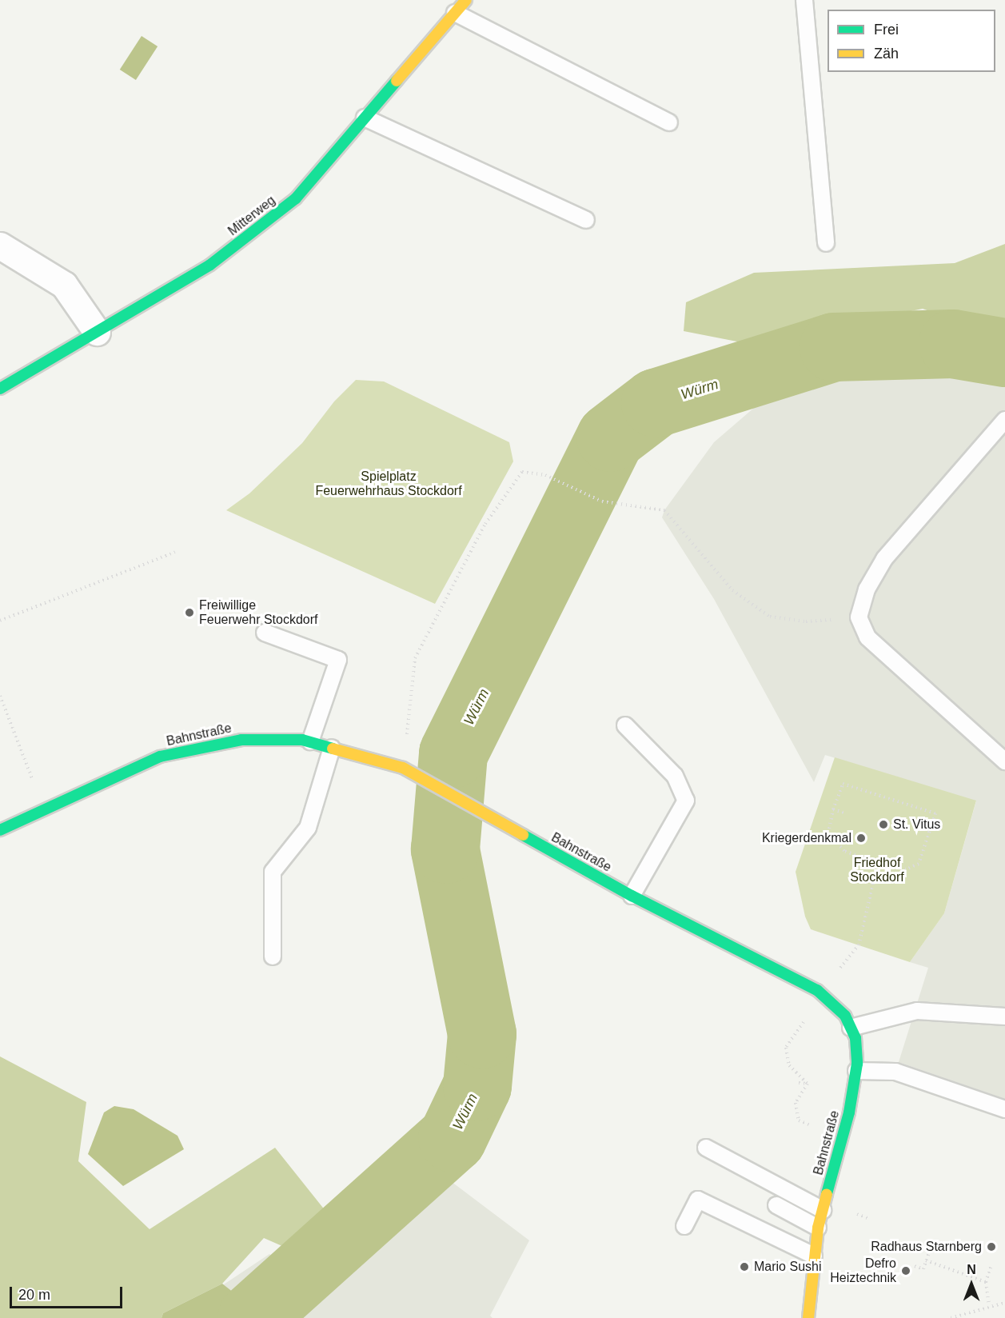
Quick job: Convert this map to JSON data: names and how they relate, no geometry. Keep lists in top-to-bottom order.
{
  "streets": {
    "street": ["Mitterweg", "Bahnstraße"]
  },
  "water": ["Würm"],
  "parks": ["Spielplatz Feuerwehrhaus Stockdorf", "Friedhof Stockdorf"],
  "places": [
    "Freiwillige Feuerwehr Stockdorf",
    "St. Vitus",
    "Kriegerdenkmal",
    "Radhaus Starnberg",
    "Mario Sushi",
    "Defro Heiztechnik"
  ],
  "legend": ["Frei", "Zäh"],
  "scale_bar": "20 m",
  "north": "top"
}
